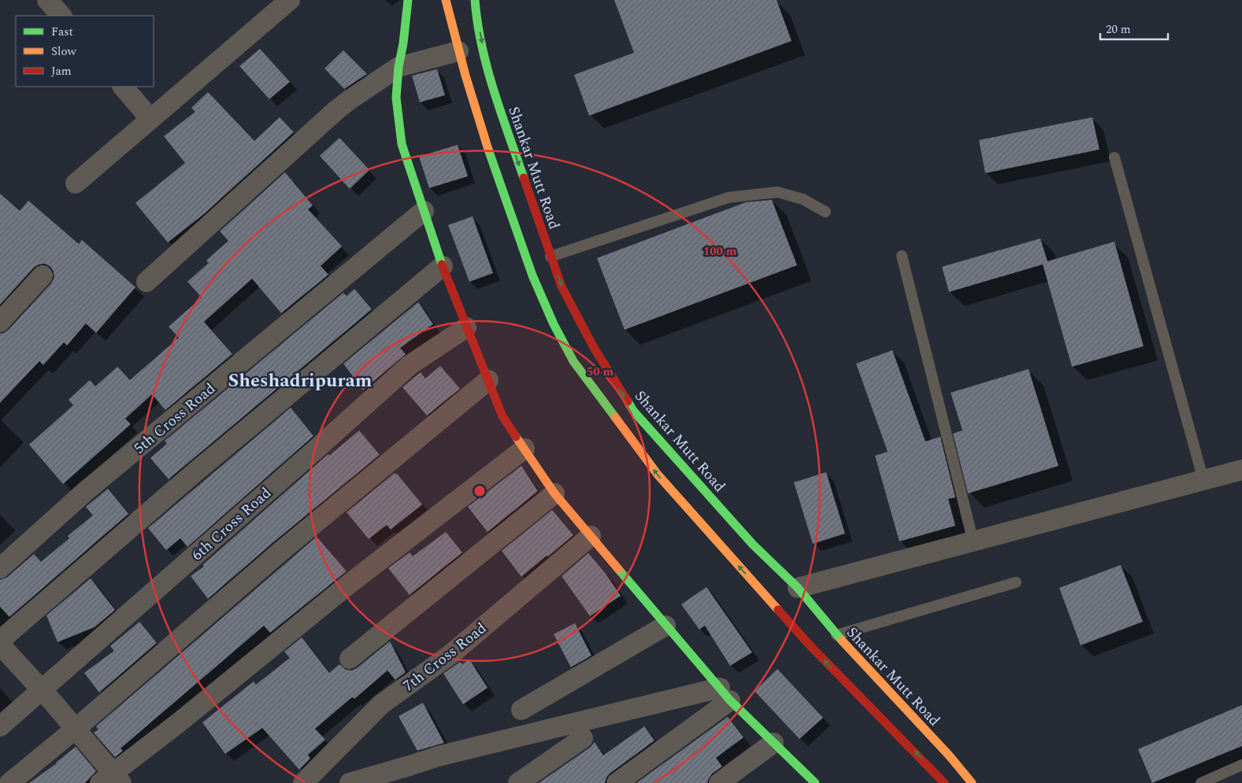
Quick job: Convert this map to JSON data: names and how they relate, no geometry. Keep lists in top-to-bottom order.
{
  "streets": {
    "main road": ["Shankar Mutt Road"],
    "street": ["5th Cross Road", "6th Cross Road", "7th Cross Road"]
  },
  "districts": ["Sheshadripuram"],
  "legend": ["Fast", "Slow", "Jam"],
  "scale_bar": "20 m",
  "rings": ["100 m", "50 m"]
}
